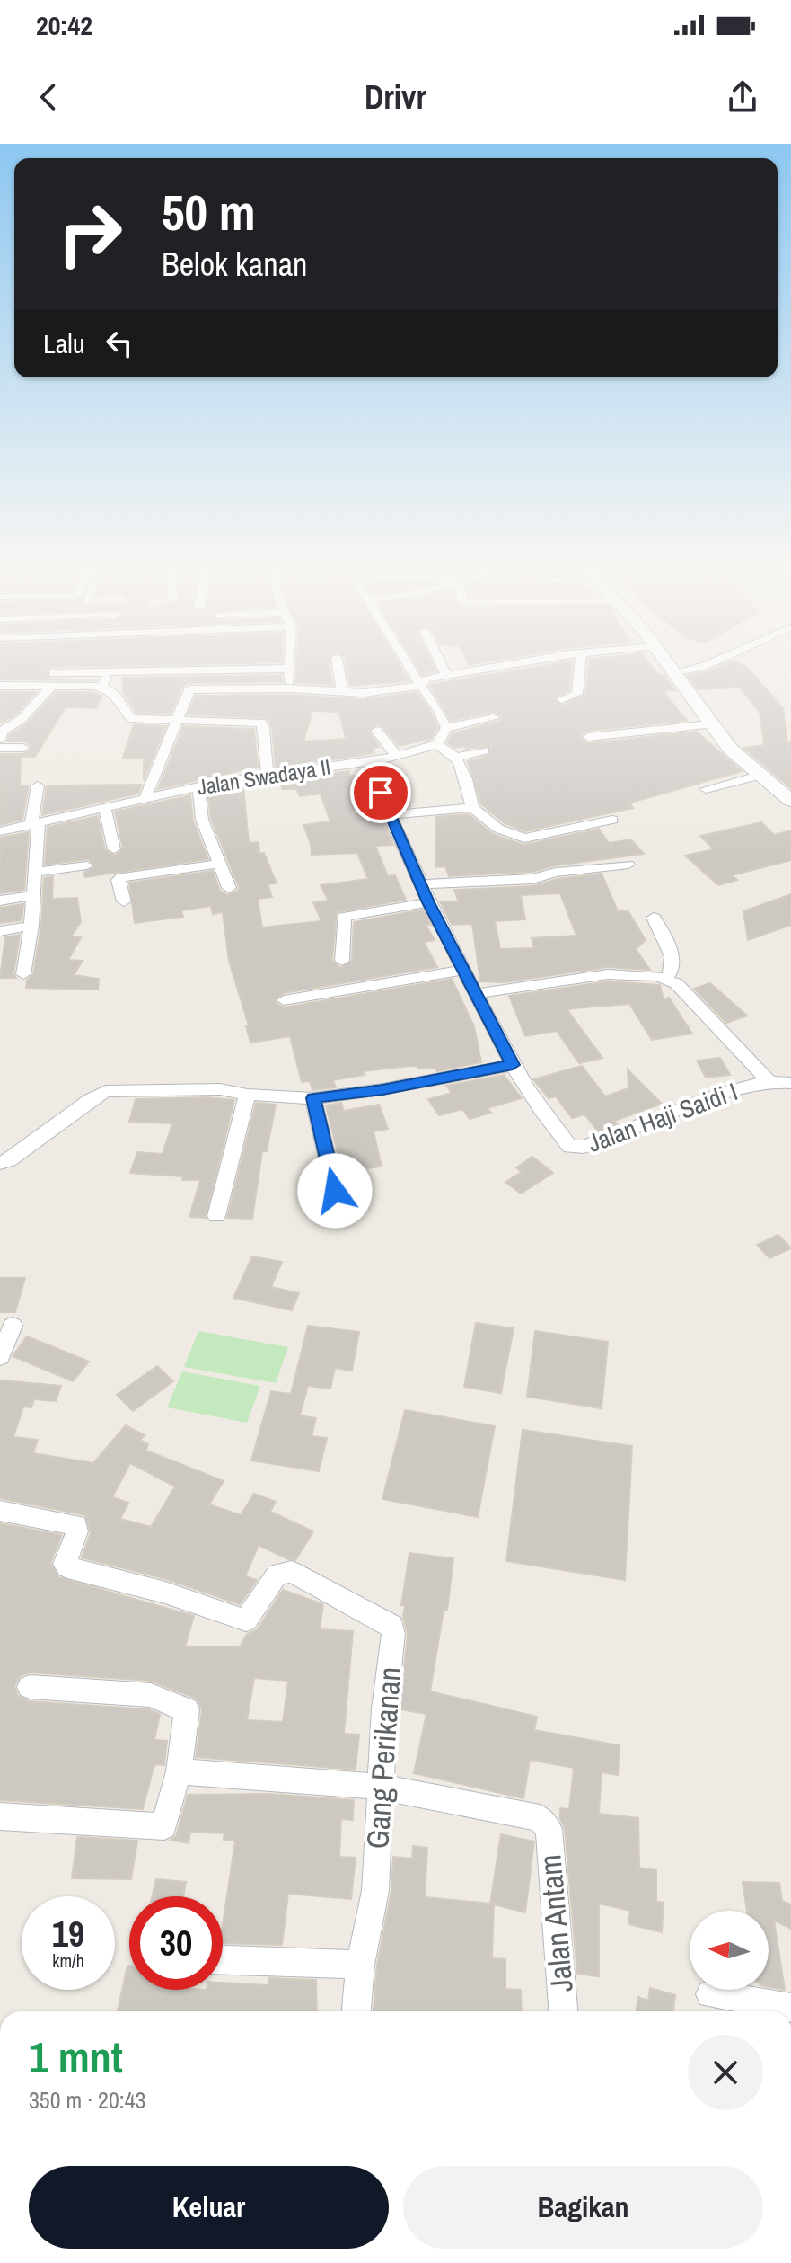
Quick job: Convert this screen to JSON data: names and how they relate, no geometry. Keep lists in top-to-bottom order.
{
  "streets": {
    "street": [
      "Jalan Swadaya II",
      "Jalan Haji Saidi I",
      "Gang Perikanan",
      "Jalan Antam"
    ]
  },
  "crossings": [
    ["Gang Perikanan", "Jalan Antam"]
  ],
  "north": "left",
  "page": {
    "status": "20:42",
    "header": "Drivr",
    "turn": ["50 m", "Belok kanan"],
    "then": "Lalu",
    "speed": "19 km/h",
    "limit": "30",
    "heading": ["1 mnt", "350 m · 20:43"],
    "buttons": ["Keluar", "Bagikan"]
  }
}
